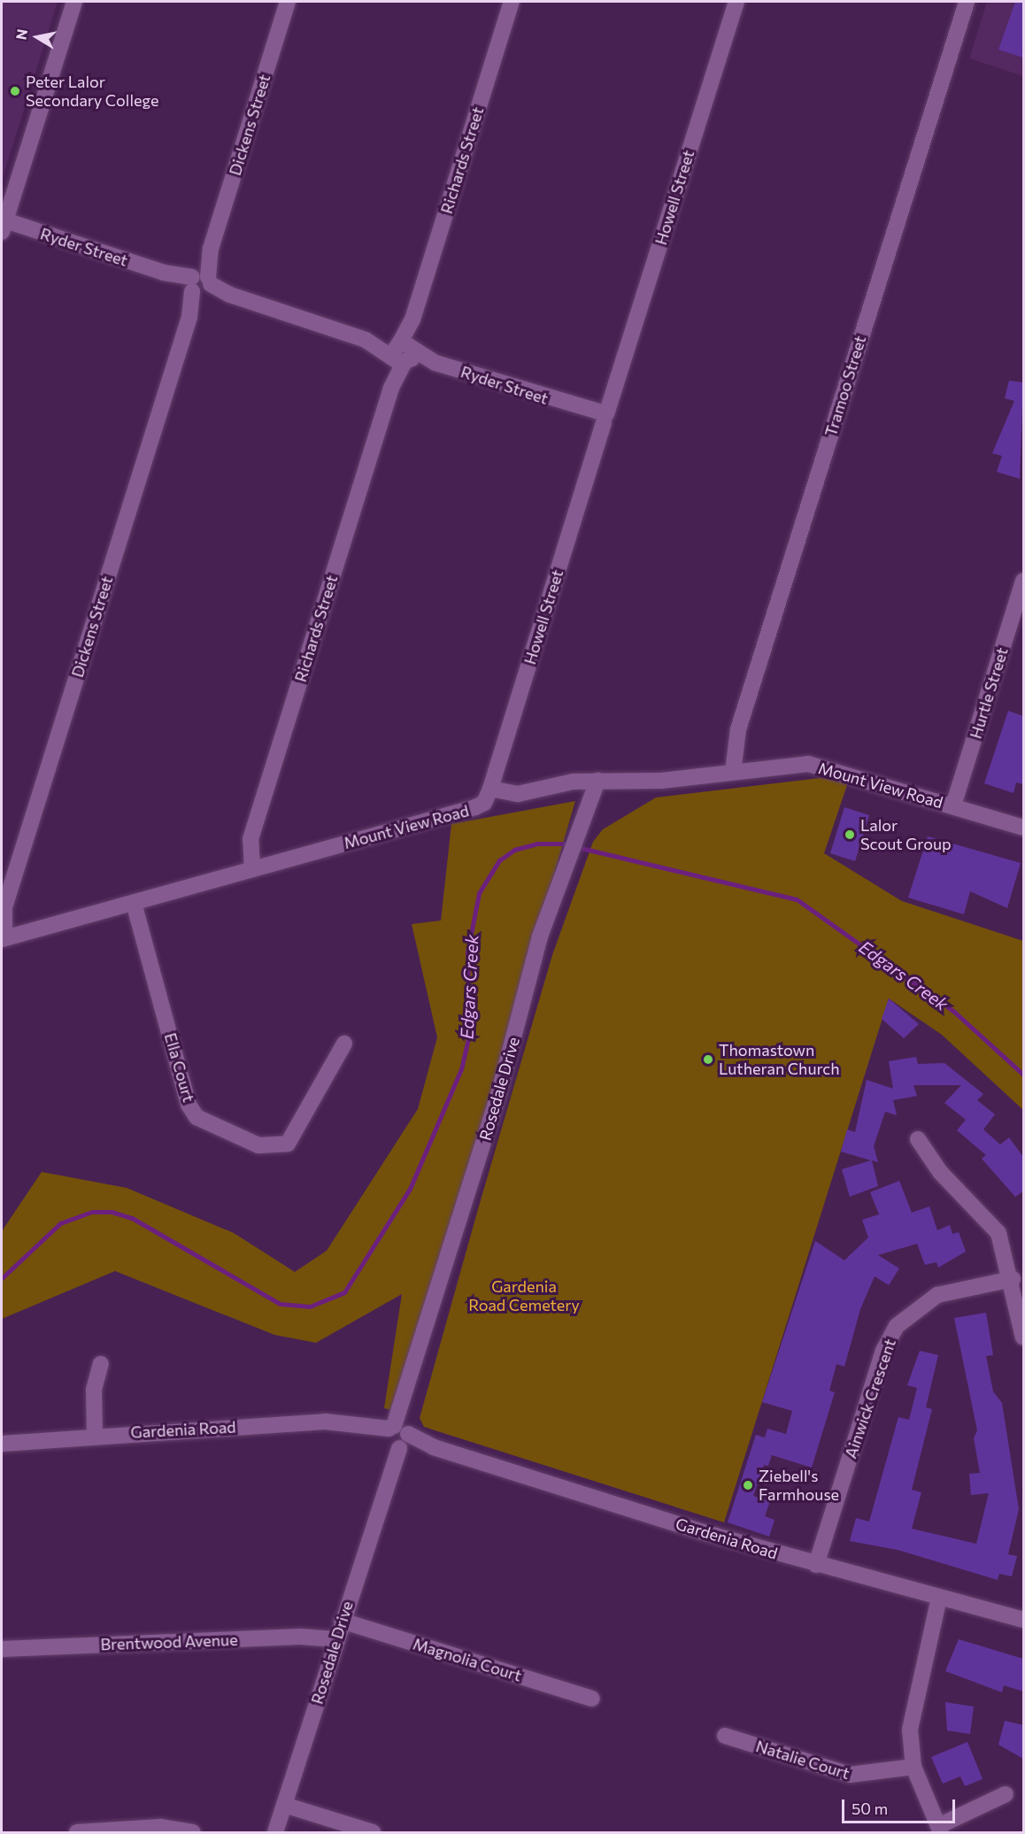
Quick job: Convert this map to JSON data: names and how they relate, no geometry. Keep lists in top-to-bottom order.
{
  "streets": {
    "street": [
      "Dickens Street",
      "Richards Street",
      "Howell Street",
      "Ryder Street",
      "Tramoo Street",
      "Hurtle Street",
      "Mount View Road",
      "Ella Court",
      "Rosedale Drive",
      "Ainwick Crescent",
      "Gardenia Road",
      "Brentwood Avenue",
      "Magnolia Court",
      "Natalie Court"
    ]
  },
  "crossings": [
    ["Dickens Street", "Ryder Street"],
    ["Dickens Street", "Mount View Road"],
    ["Richards Street", "Ryder Street"],
    ["Richards Street", "Mount View Road"],
    ["Howell Street", "Ryder Street"],
    ["Howell Street", "Mount View Road"],
    ["Tramoo Street", "Mount View Road"],
    ["Hurtle Street", "Mount View Road"],
    ["Mount View Road", "Ella Court"],
    ["Mount View Road", "Rosedale Drive"],
    ["Rosedale Drive", "Gardenia Road"],
    ["Rosedale Drive", "Brentwood Avenue"],
    ["Rosedale Drive", "Magnolia Court"],
    ["Ainwick Crescent", "Gardenia Road"]
  ],
  "water": ["Edgars Creek"],
  "parks": ["Gardenia Road Cemetery"],
  "places": [
    "Peter Lalor Secondary College",
    "Lalor Scout Group",
    "Thomastown Lutheran Church",
    "Ziebell's Farmhouse"
  ],
  "scale_bar": "50 m",
  "north": "left"
}
